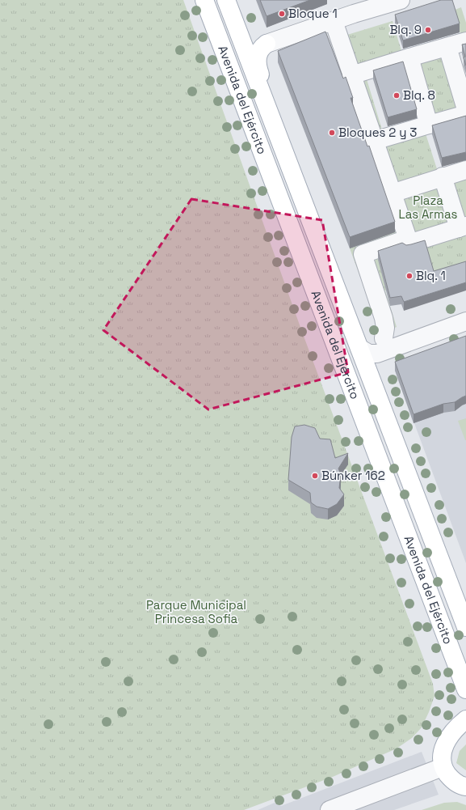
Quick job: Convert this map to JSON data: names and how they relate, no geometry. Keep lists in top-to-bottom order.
{
  "streets": {
    "main road": ["Avenida del Ejército"]
  },
  "parks": ["Plaza Las Armas", "Parque Municipal Princesa Sofia"],
  "places": [
    "Bloque 1",
    "Blq. 9",
    "Blq. 8",
    "Bloques 2 y 3",
    "Blq. 1",
    "Búnker 162"
  ]
}
